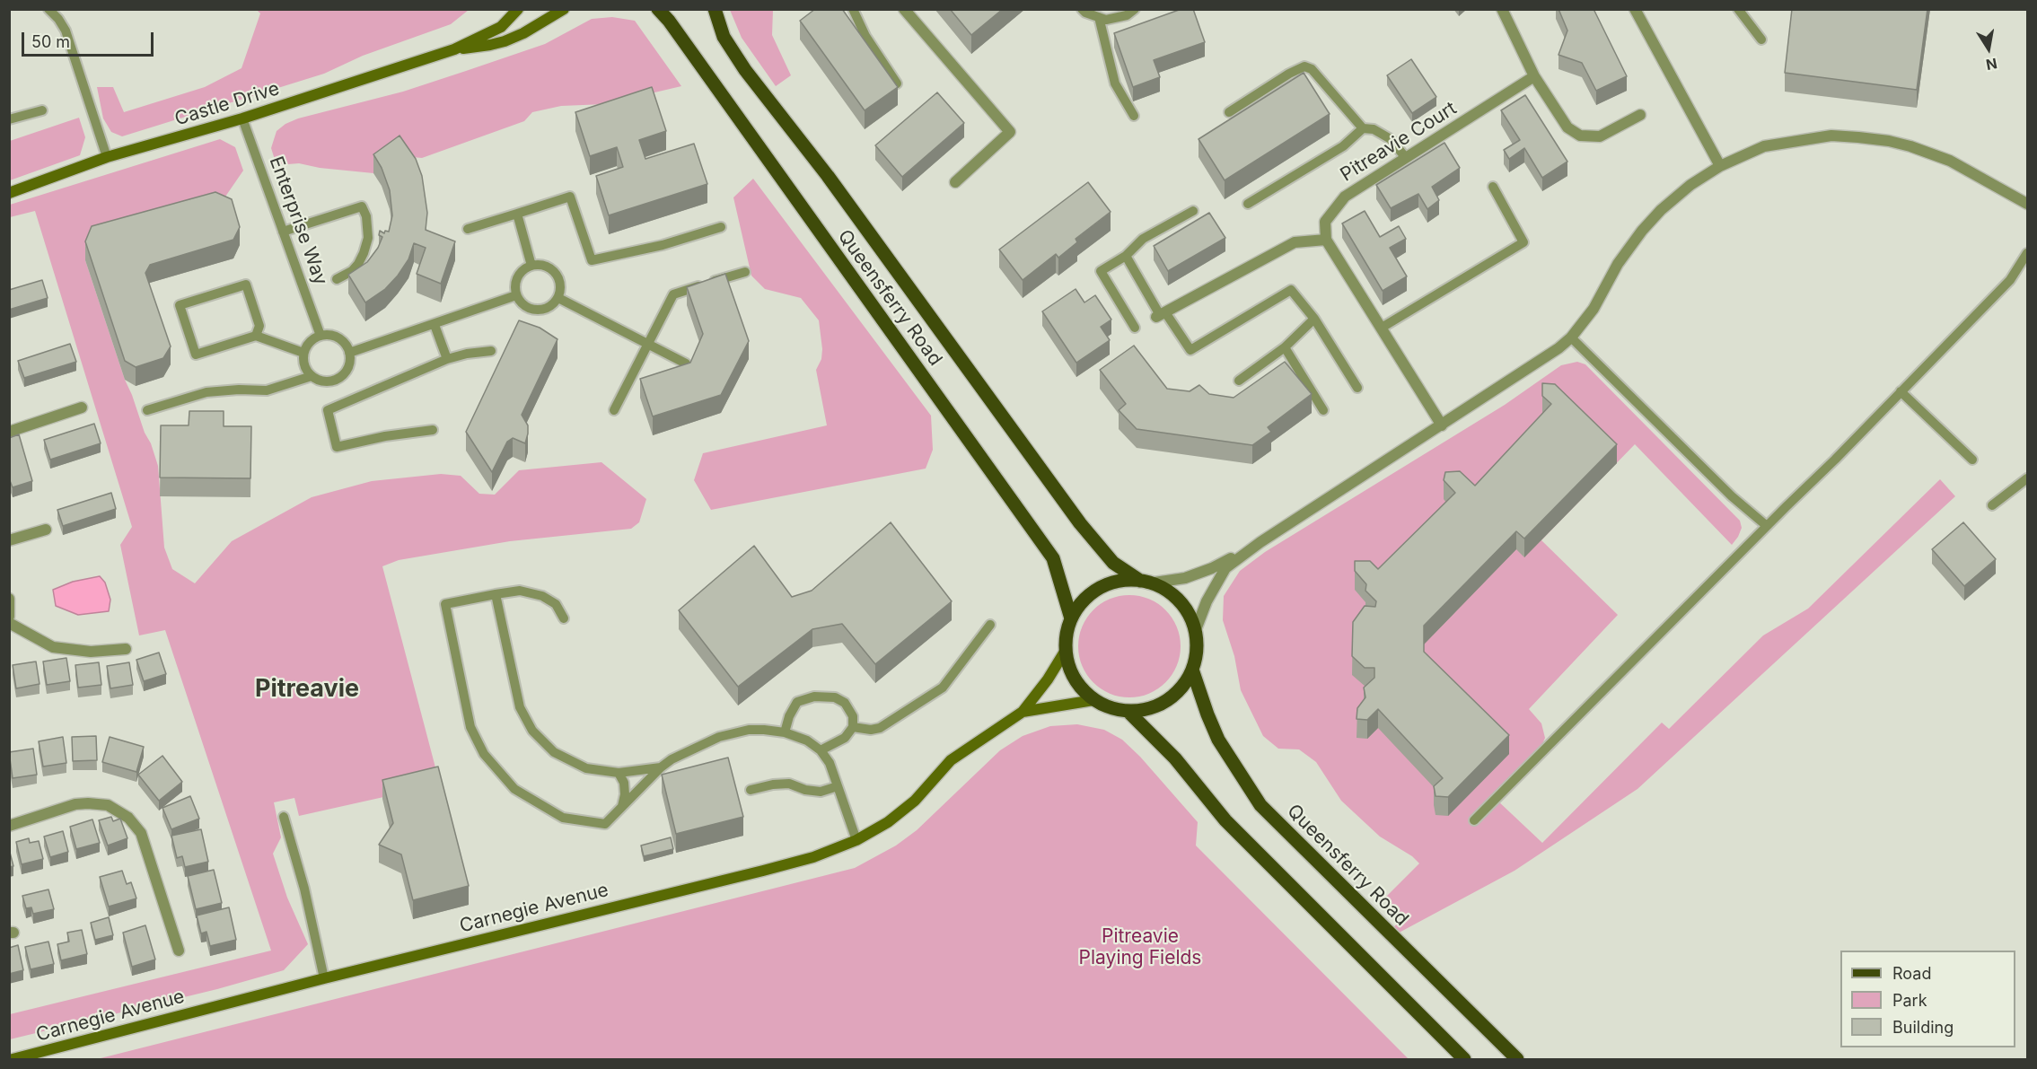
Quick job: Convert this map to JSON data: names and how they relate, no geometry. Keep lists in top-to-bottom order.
{
  "streets": {
    "main road": ["Queensferry Road"],
    "street": ["Castle Drive", "Pitreavie Court", "Carnegie Avenue"],
    "lane": ["Enterprise Way"]
  },
  "crossings": [
    ["Castle Drive", "Enterprise Way"]
  ],
  "districts": ["Pitreavie"],
  "parks": ["Pitreavie Playing Fields"],
  "legend": ["Road", "Park", "Building"],
  "scale_bar": "50 m",
  "north": "bottom"
}
